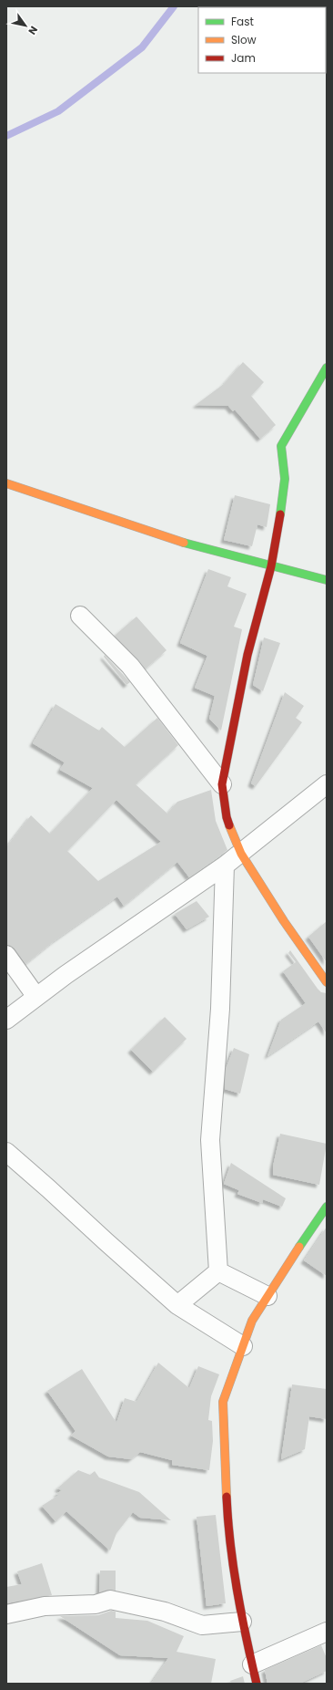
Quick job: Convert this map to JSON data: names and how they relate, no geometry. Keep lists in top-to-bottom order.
{
  "legend": ["Fast", "Slow", "Jam"],
  "north": "bottom right"
}
